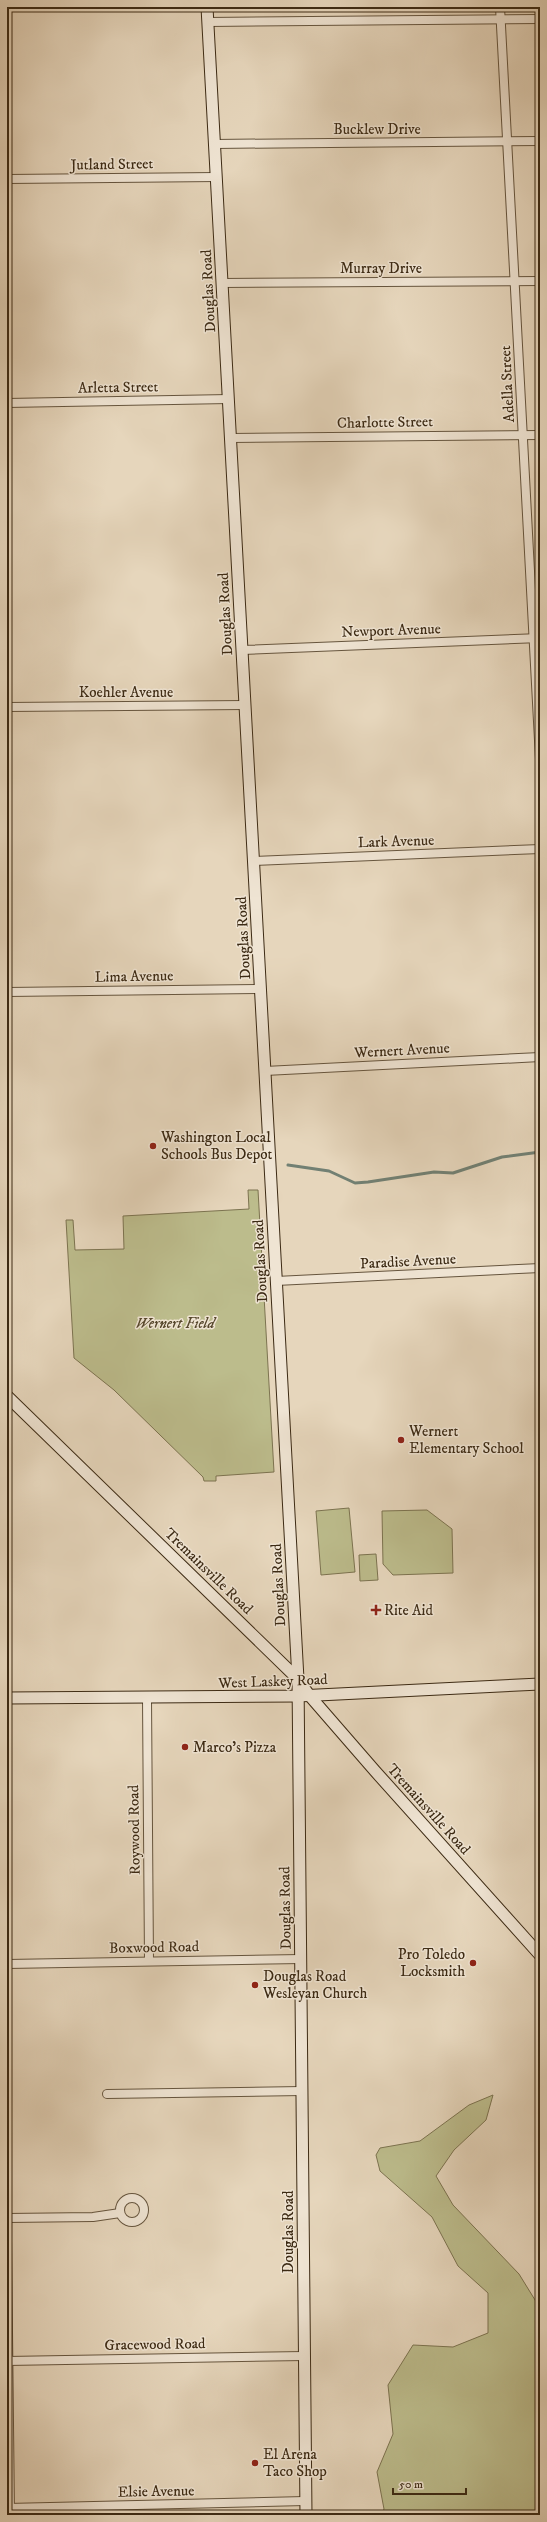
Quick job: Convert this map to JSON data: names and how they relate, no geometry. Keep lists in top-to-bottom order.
{
  "streets": {
    "street": [
      "Bucklew Drive",
      "Jutland Street",
      "Murray Drive",
      "Douglas Road",
      "Adella Street",
      "Arletta Street",
      "Charlotte Street",
      "Newport Avenue",
      "Koehler Avenue",
      "Lark Avenue",
      "Lima Avenue",
      "Wernert Avenue",
      "Paradise Avenue",
      "Tremainsville Road",
      "West Laskey Road",
      "Roywood Road",
      "Boxwood Road",
      "Gracewood Road",
      "Elsie Avenue"
    ]
  },
  "crossings": [
    ["Bucklew Drive", "Douglas Road"],
    ["Bucklew Drive", "Adella Street"],
    ["Jutland Street", "Douglas Road"],
    ["Murray Drive", "Douglas Road"],
    ["Murray Drive", "Adella Street"],
    ["Douglas Road", "Arletta Street"],
    ["Douglas Road", "Charlotte Street"],
    ["Douglas Road", "Newport Avenue"],
    ["Douglas Road", "Koehler Avenue"],
    ["Douglas Road", "Lark Avenue"],
    ["Douglas Road", "Lima Avenue"],
    ["Douglas Road", "Wernert Avenue"],
    ["Douglas Road", "Paradise Avenue"],
    ["Douglas Road", "Tremainsville Road"],
    ["Douglas Road", "West Laskey Road"],
    ["Douglas Road", "Boxwood Road"],
    ["Douglas Road", "Gracewood Road"],
    ["Douglas Road", "Elsie Avenue"],
    ["Adella Street", "Charlotte Street"],
    ["Adella Street", "Newport Avenue"],
    ["Tremainsville Road", "West Laskey Road"],
    ["West Laskey Road", "Roywood Road"],
    ["Roywood Road", "Boxwood Road"]
  ],
  "parks": ["Wernert Field"],
  "places": {
    "other": [
      "Washington Local Schools Bus Depot",
      "Wernert Elementary School",
      "Marco's Pizza",
      "Pro Toledo Locksmith",
      "Douglas Road Wesleyan Church",
      "El Arena Taco Shop"
    ],
    "health": ["Rite Aid"]
  },
  "scale_bar": "50 m"
}
